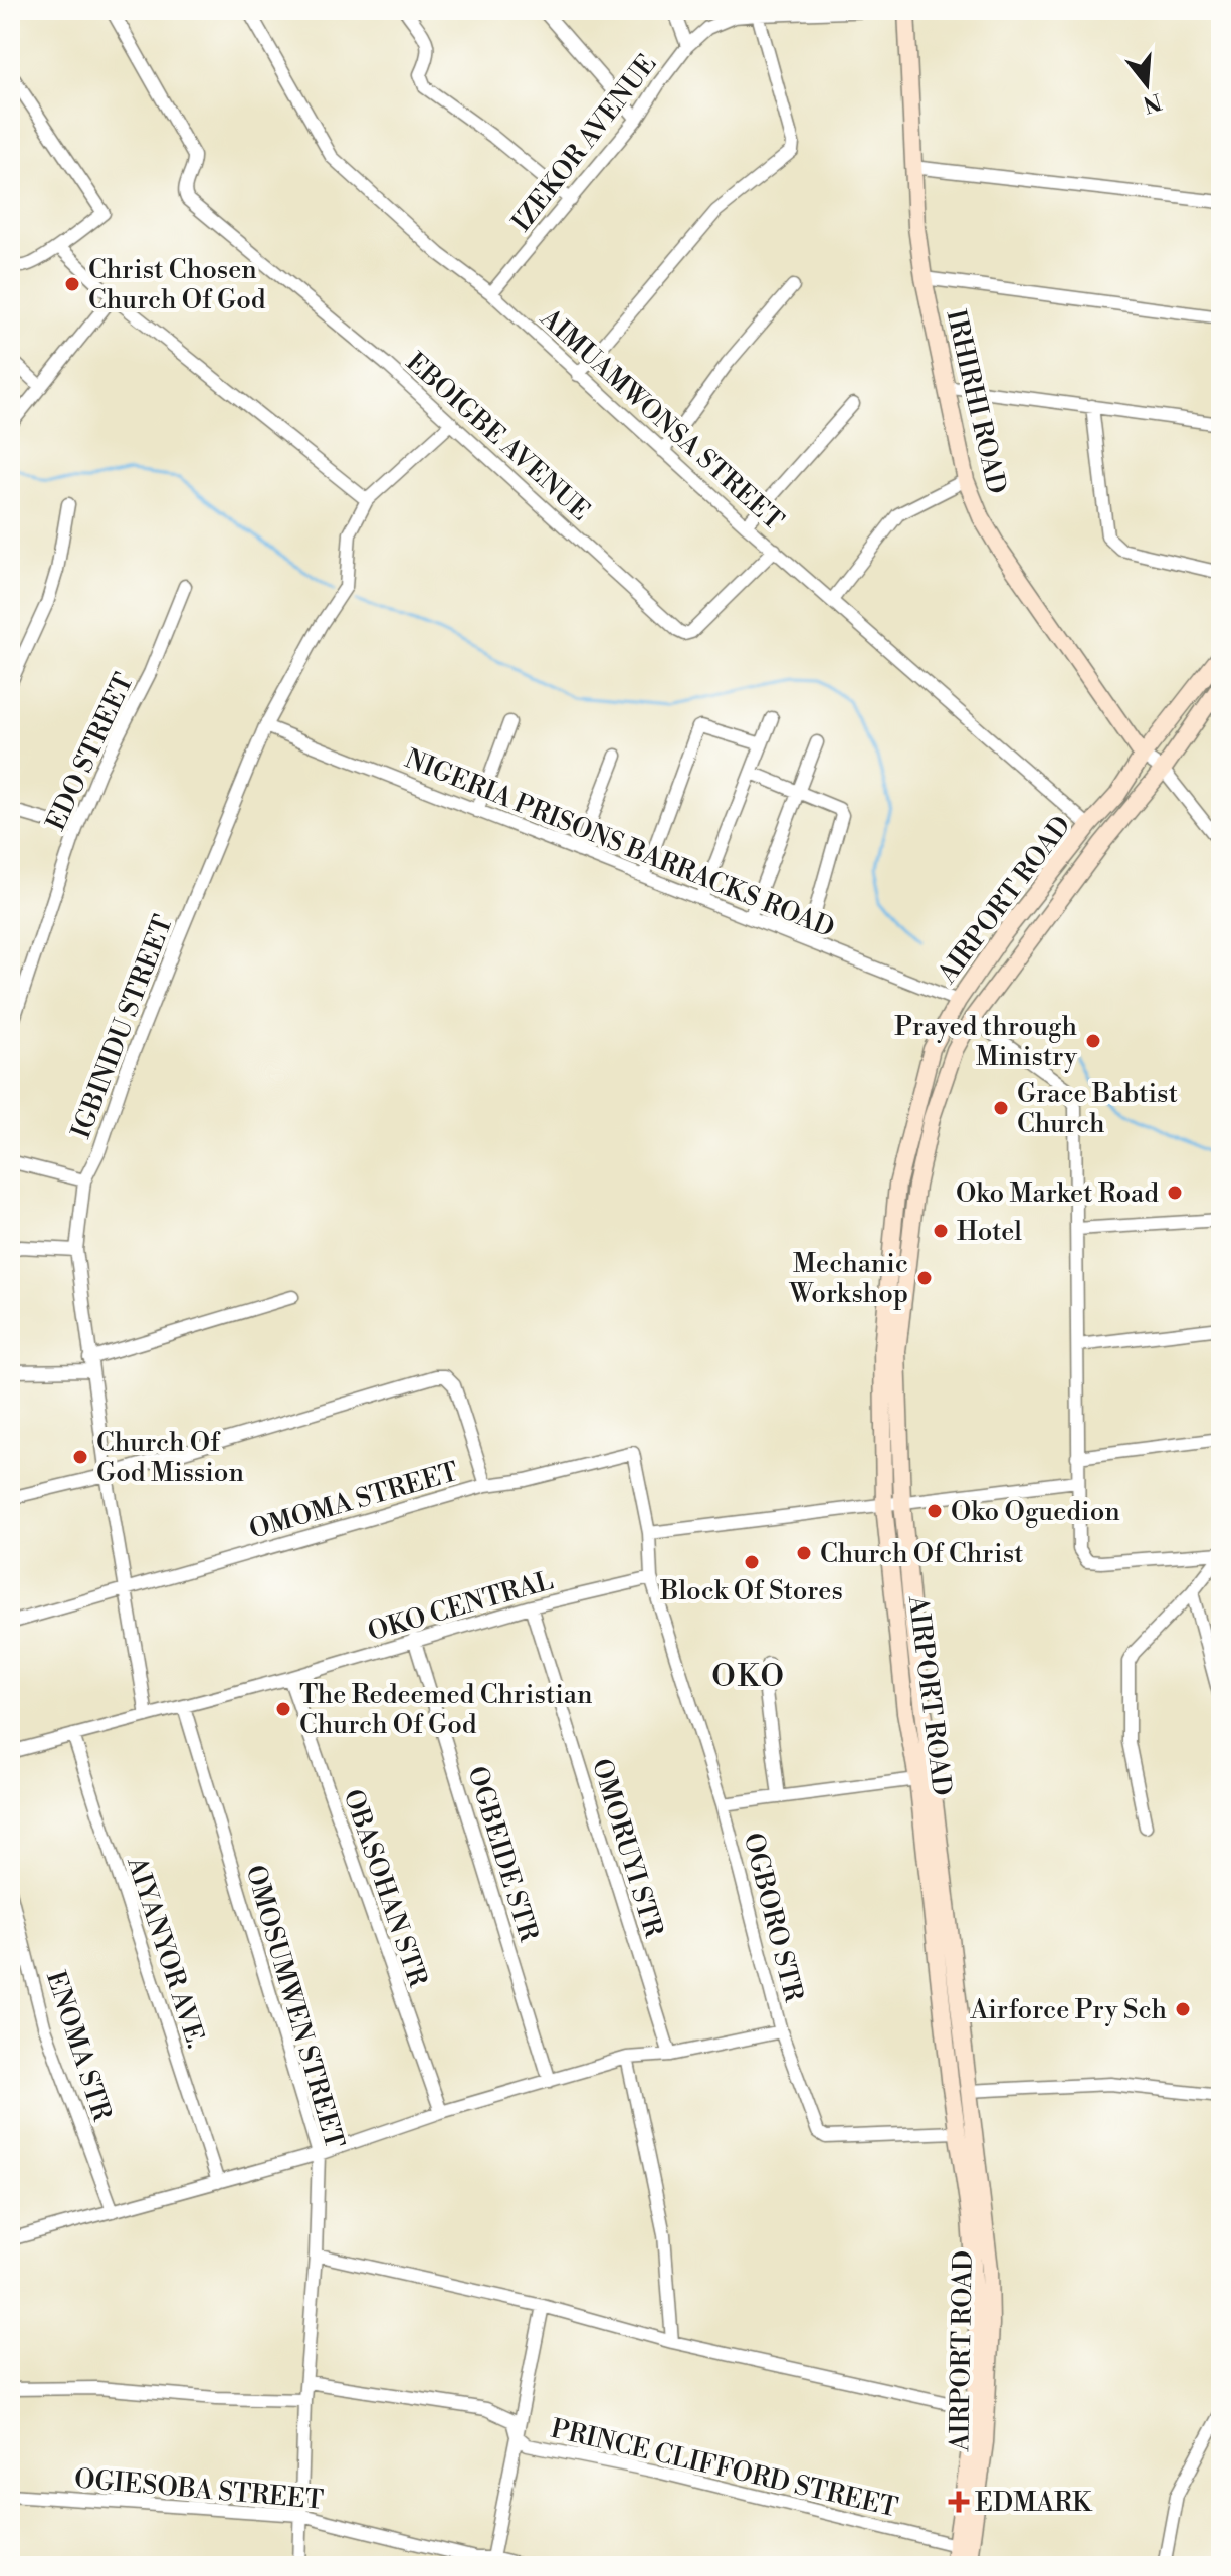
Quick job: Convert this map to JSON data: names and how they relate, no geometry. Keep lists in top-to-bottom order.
{
  "streets": {
    "main road": ["IRHIRHI ROAD", "AIRPORT ROAD"],
    "street": [
      "IZEKOR AVENUE",
      "AIMUAMWONSA STREET",
      "EBOIGBE AVENUE",
      "EDO STREET",
      "NIGERIA PRISONS BARRACKS ROAD",
      "IGBINIDU STREET",
      "OMOMA STREET",
      "OKO CENTRAL",
      "OMORUYI STR",
      "OGBEIDE STR",
      "OBASOHAN STR",
      "OGBORO STR",
      "AIYANYOR AVE.",
      "OMOSUMWEN STREET",
      "ENOMA STR",
      "PRINCE CLIFFORD STREET",
      "OGIESOBA STREET"
    ]
  },
  "crossings": [
    ["IZEKOR AVENUE", "IRHIRHI ROAD"],
    ["IZEKOR AVENUE", "AIMUAMWONSA STREET"],
    ["IRHIRHI ROAD", "AIRPORT ROAD"],
    ["AIMUAMWONSA STREET", "EBOIGBE AVENUE"],
    ["AIMUAMWONSA STREET", "AIRPORT ROAD"],
    ["EBOIGBE AVENUE", "IGBINIDU STREET"],
    ["NIGERIA PRISONS BARRACKS ROAD", "AIRPORT ROAD"],
    ["NIGERIA PRISONS BARRACKS ROAD", "IGBINIDU STREET"],
    ["AIRPORT ROAD", "OGBORO STR"],
    ["AIRPORT ROAD", "PRINCE CLIFFORD STREET"],
    ["IGBINIDU STREET", "OMOMA STREET"],
    ["IGBINIDU STREET", "OKO CENTRAL"],
    ["OKO CENTRAL", "OMORUYI STR"],
    ["OKO CENTRAL", "OGBEIDE STR"],
    ["OKO CENTRAL", "OBASOHAN STR"],
    ["OKO CENTRAL", "OGBORO STR"],
    ["OKO CENTRAL", "AIYANYOR AVE."],
    ["OKO CENTRAL", "OMOSUMWEN STREET"],
    ["OMOSUMWEN STREET", "PRINCE CLIFFORD STREET"],
    ["OMOSUMWEN STREET", "OGIESOBA STREET"]
  ],
  "districts": ["OKO"],
  "places": {
    "other": [
      "Christ Chosen Church Of God",
      "Prayed through Ministry",
      "Grace Babtist Church",
      "Oko Market Road",
      "Hotel",
      "Mechanic Workshop",
      "Church Of God Mission",
      "Oko Oguedion",
      "Church Of Christ",
      "Block Of Stores",
      "The Redeemed Christian Church Of God",
      "Airforce Pry Sch"
    ],
    "health": ["EDMARK"]
  },
  "north": "bottom"
}
